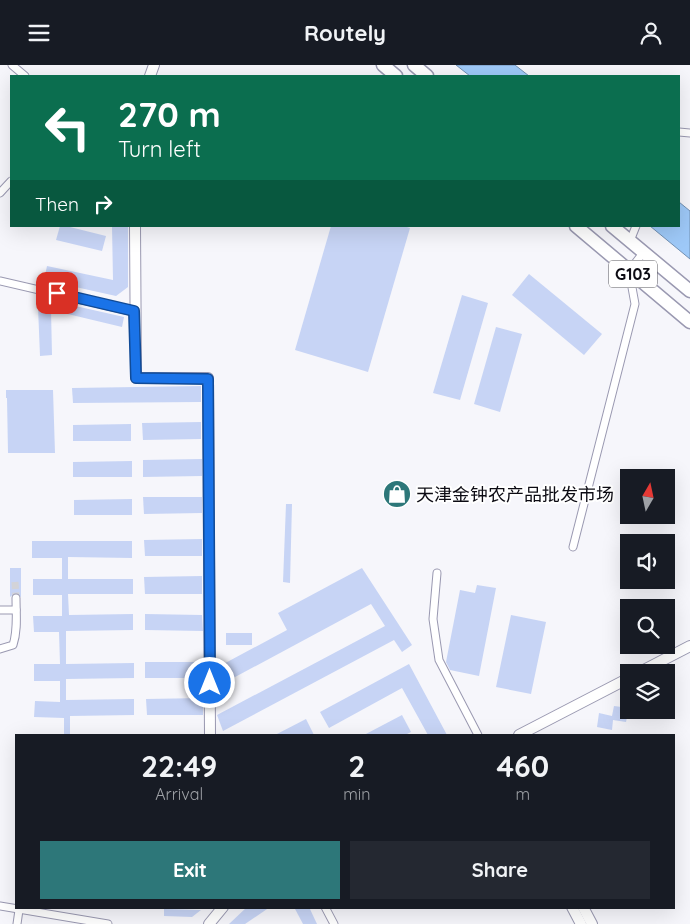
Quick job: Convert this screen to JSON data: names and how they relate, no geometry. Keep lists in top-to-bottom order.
{
  "streets": {
    "highway": ["G103"]
  },
  "places": {
    "shop": ["天津金钟农产品批发市场"]
  },
  "north": "top",
  "page": {
    "header": "Routely",
    "turn": ["270 m", "Turn left"],
    "then": "Then",
    "eta": [
      "22:49",
      "Arrival",
      "2",
      "min",
      "460",
      "m"
    ],
    "buttons": ["Exit", "Share"]
  }
}
